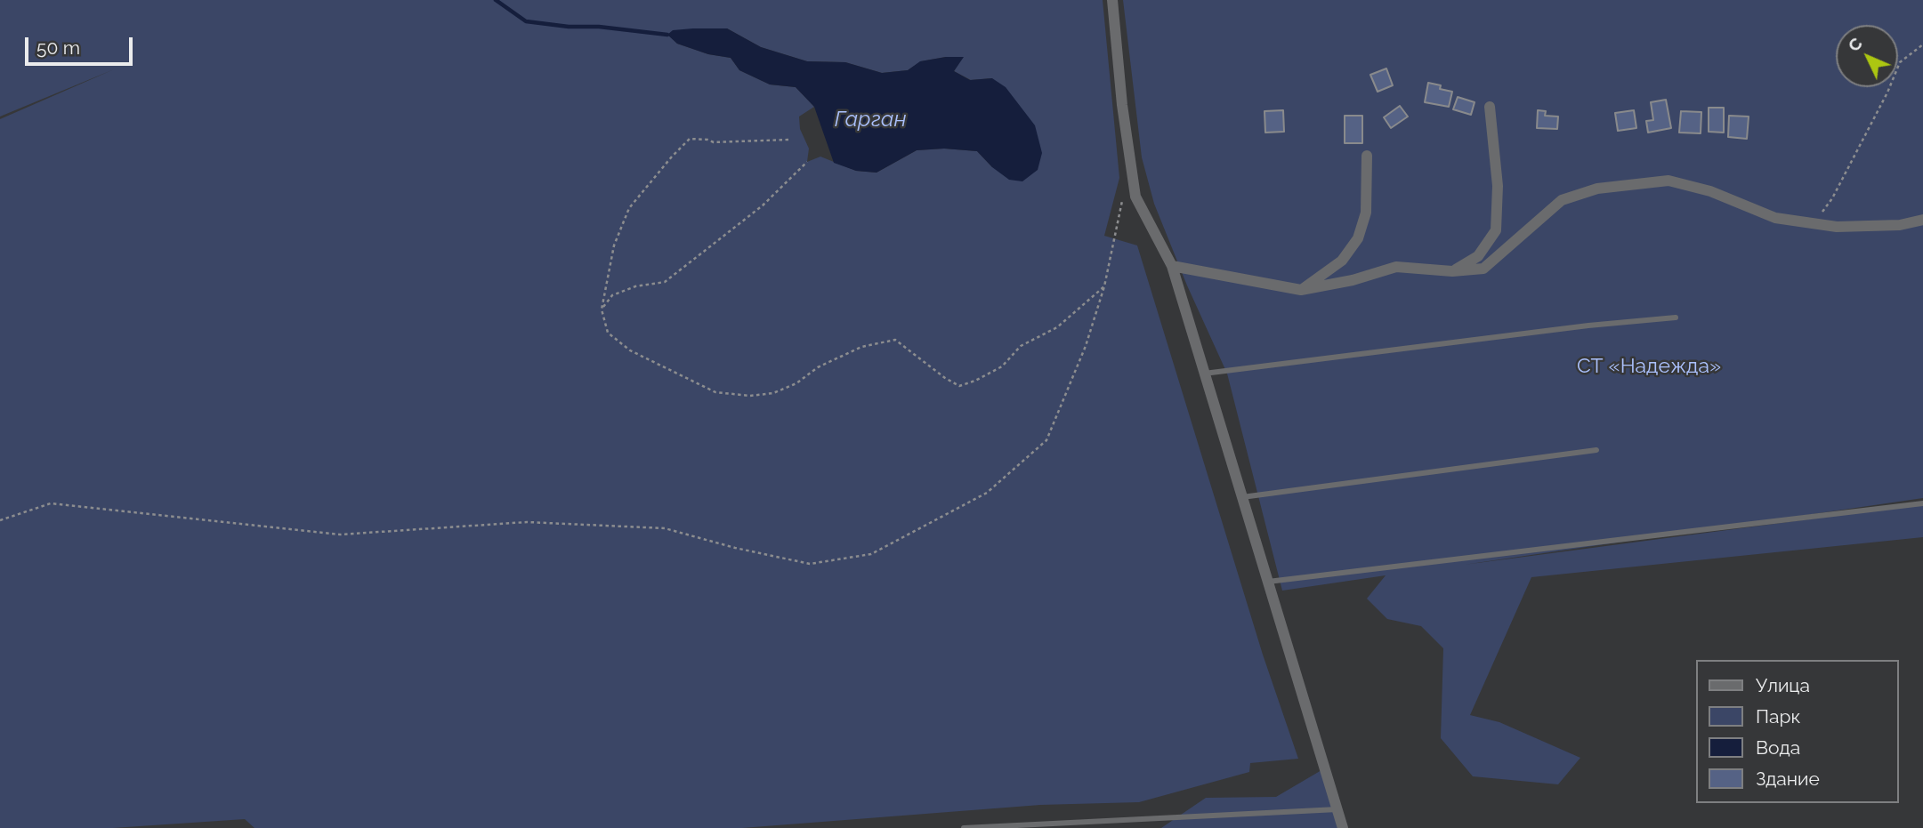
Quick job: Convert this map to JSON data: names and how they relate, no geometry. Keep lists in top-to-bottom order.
{
  "water": ["Гарган"],
  "parks": ["СТ «Надежда»"],
  "legend": [
    "Улица",
    "Парк",
    "Вода",
    "Здание"
  ],
  "scale_bar": "50 m",
  "north": "top left"
}
